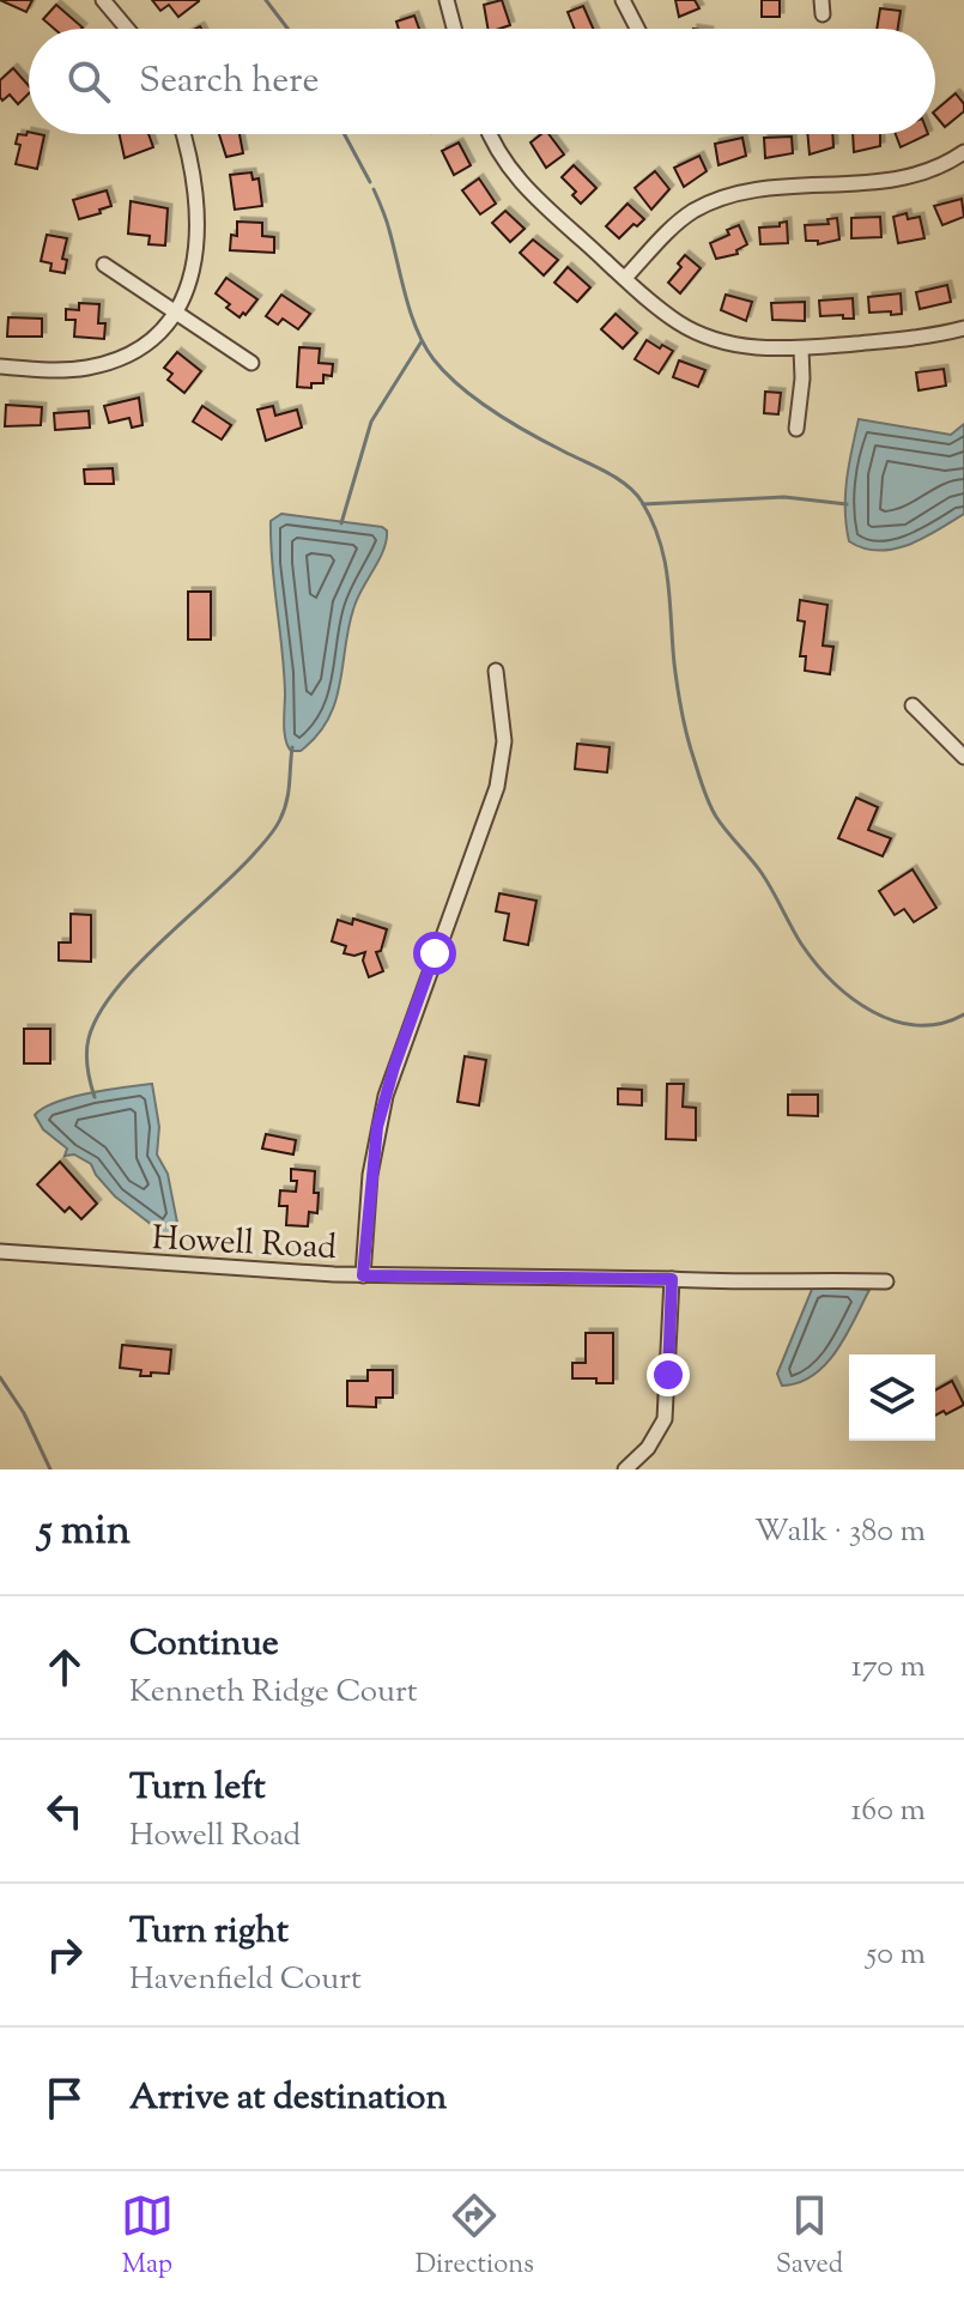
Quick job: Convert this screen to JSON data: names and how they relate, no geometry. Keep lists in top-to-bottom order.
{
  "streets": {
    "street": ["Howell Road"]
  },
  "page": {
    "search": "Search here",
    "heading": ["5 min", "Walk · 380 m"],
    "list": [
      ["Continue", "Kenneth Ridge Court", "170 m"],
      ["Turn left", "Howell Road", "160 m"],
      ["Turn right", "Havenfield Court", "50 m"],
      "Arrive at destination"
    ],
    "nav": ["Map", "Directions", "Saved"]
  }
}
